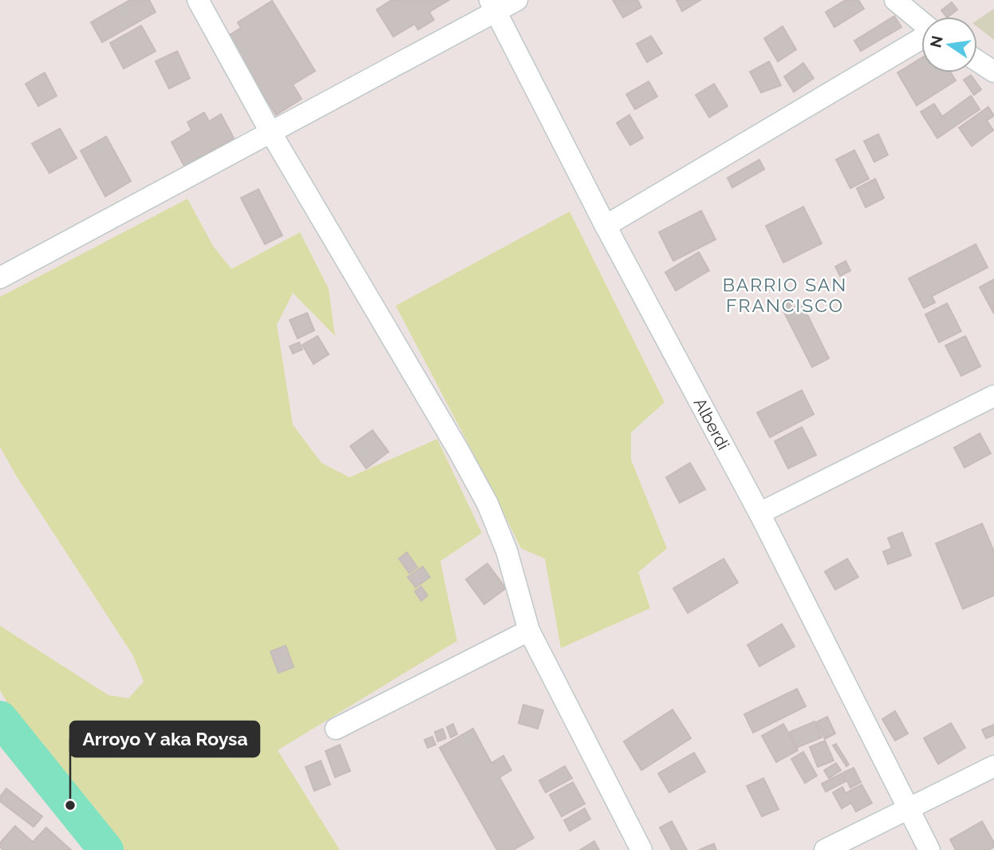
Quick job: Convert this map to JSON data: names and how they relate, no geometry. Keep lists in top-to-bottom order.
{
  "streets": {
    "street": ["Alberdi"]
  },
  "districts": ["BARRIO SAN FRANCISCO"],
  "places": ["Arroyo Y aka Roysa"],
  "north": "left"
}
